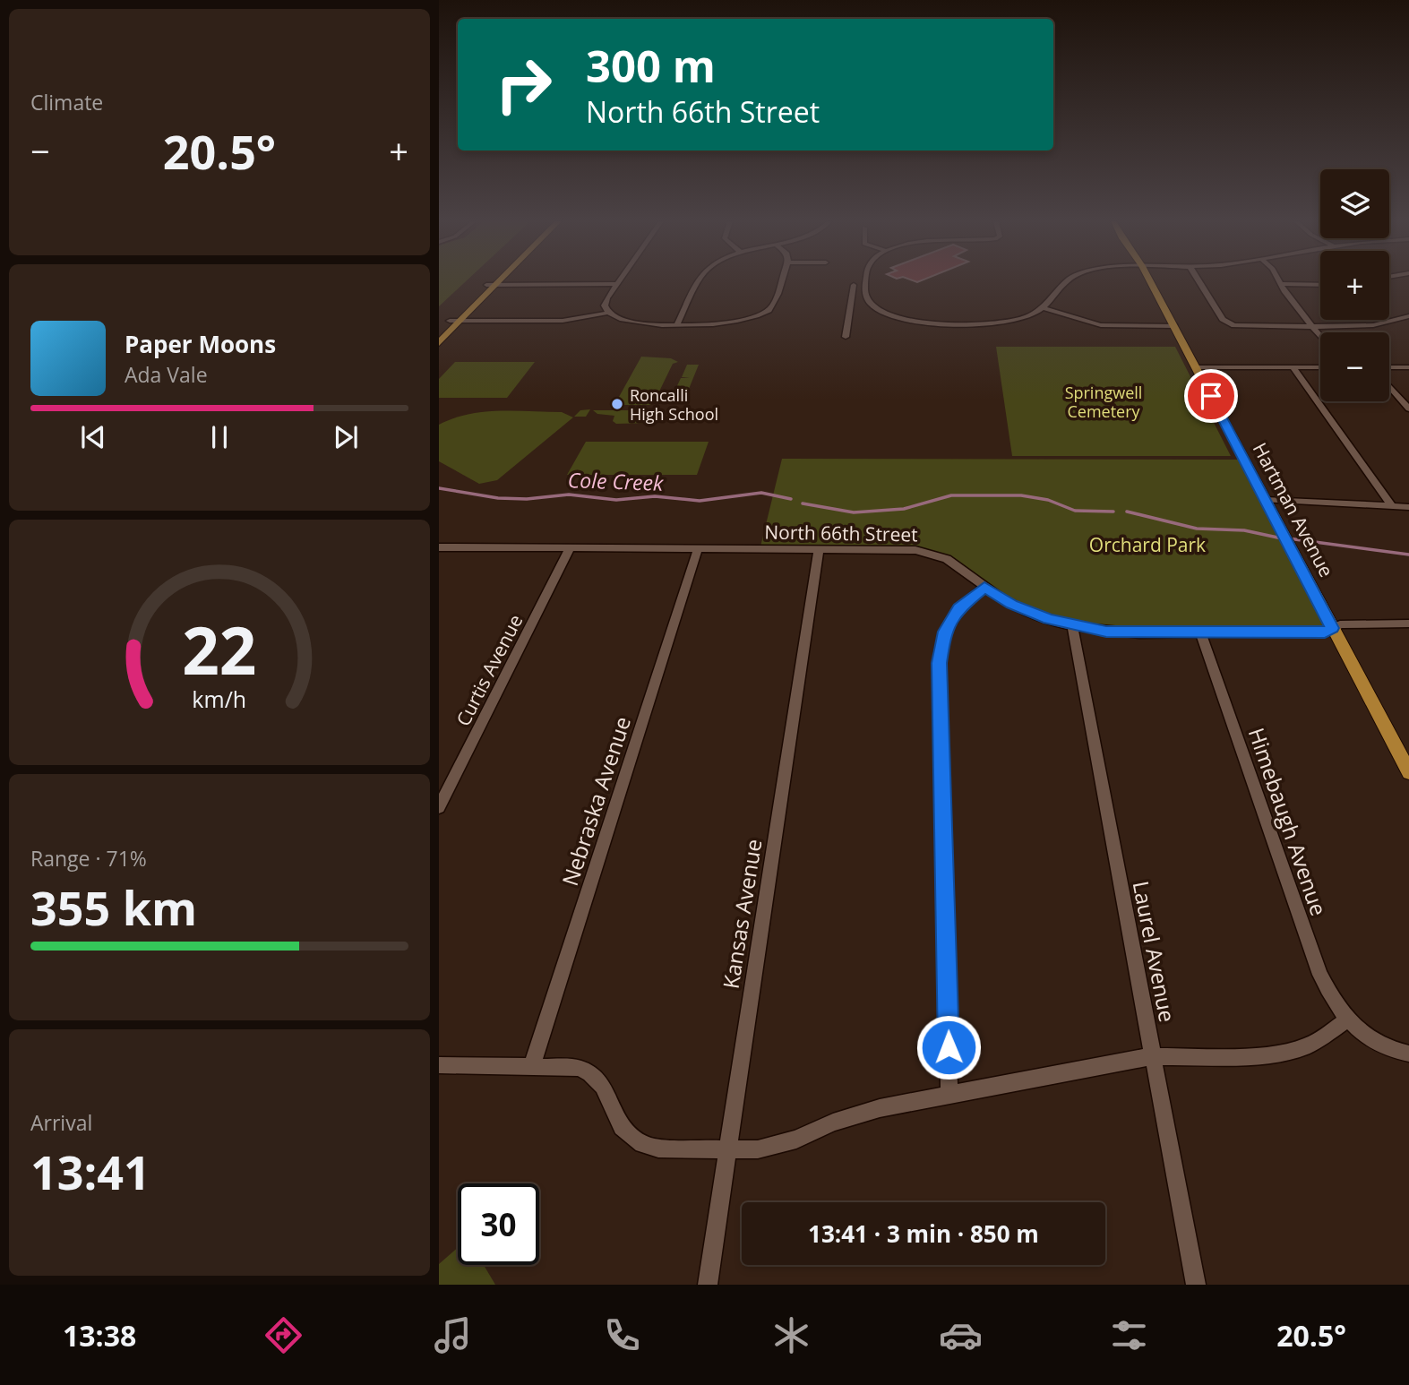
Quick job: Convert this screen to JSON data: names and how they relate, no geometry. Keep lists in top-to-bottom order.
{
  "streets": {
    "main road": ["Hartman Avenue"],
    "street": [
      "North 66th Street",
      "Curtis Avenue",
      "Nebraska Avenue",
      "Himebaugh Avenue",
      "Kansas Avenue",
      "Laurel Avenue"
    ]
  },
  "crossings": [
    ["Hartman Avenue", "North 66th Street"],
    ["North 66th Street", "Curtis Avenue"],
    ["North 66th Street", "Nebraska Avenue"],
    ["North 66th Street", "Himebaugh Avenue"],
    ["North 66th Street", "Kansas Avenue"],
    ["North 66th Street", "Laurel Avenue"]
  ],
  "water": ["Cole Creek"],
  "parks": ["Springwell Cemetery", "Orchard Park"],
  "places": ["Roncalli High School"],
  "page": {
    "tile": [
      "Climate",
      ["Range · 71%", "355 km"],
      ["Arrival", "13:41"]
    ],
    "turn": ["300 m", "North 66th Street"],
    "heat": ["−", "20.5°", "+"],
    "map_buttons": ["+", "−"],
    "song": ["Paper Moons", "Ada Vale"],
    "limit": "30",
    "trip": "13:41 · 3 min · 850 m",
    "tabs": ["13:38", "20.5°"],
    "gauge": ["22", "km/h"]
  }
}
